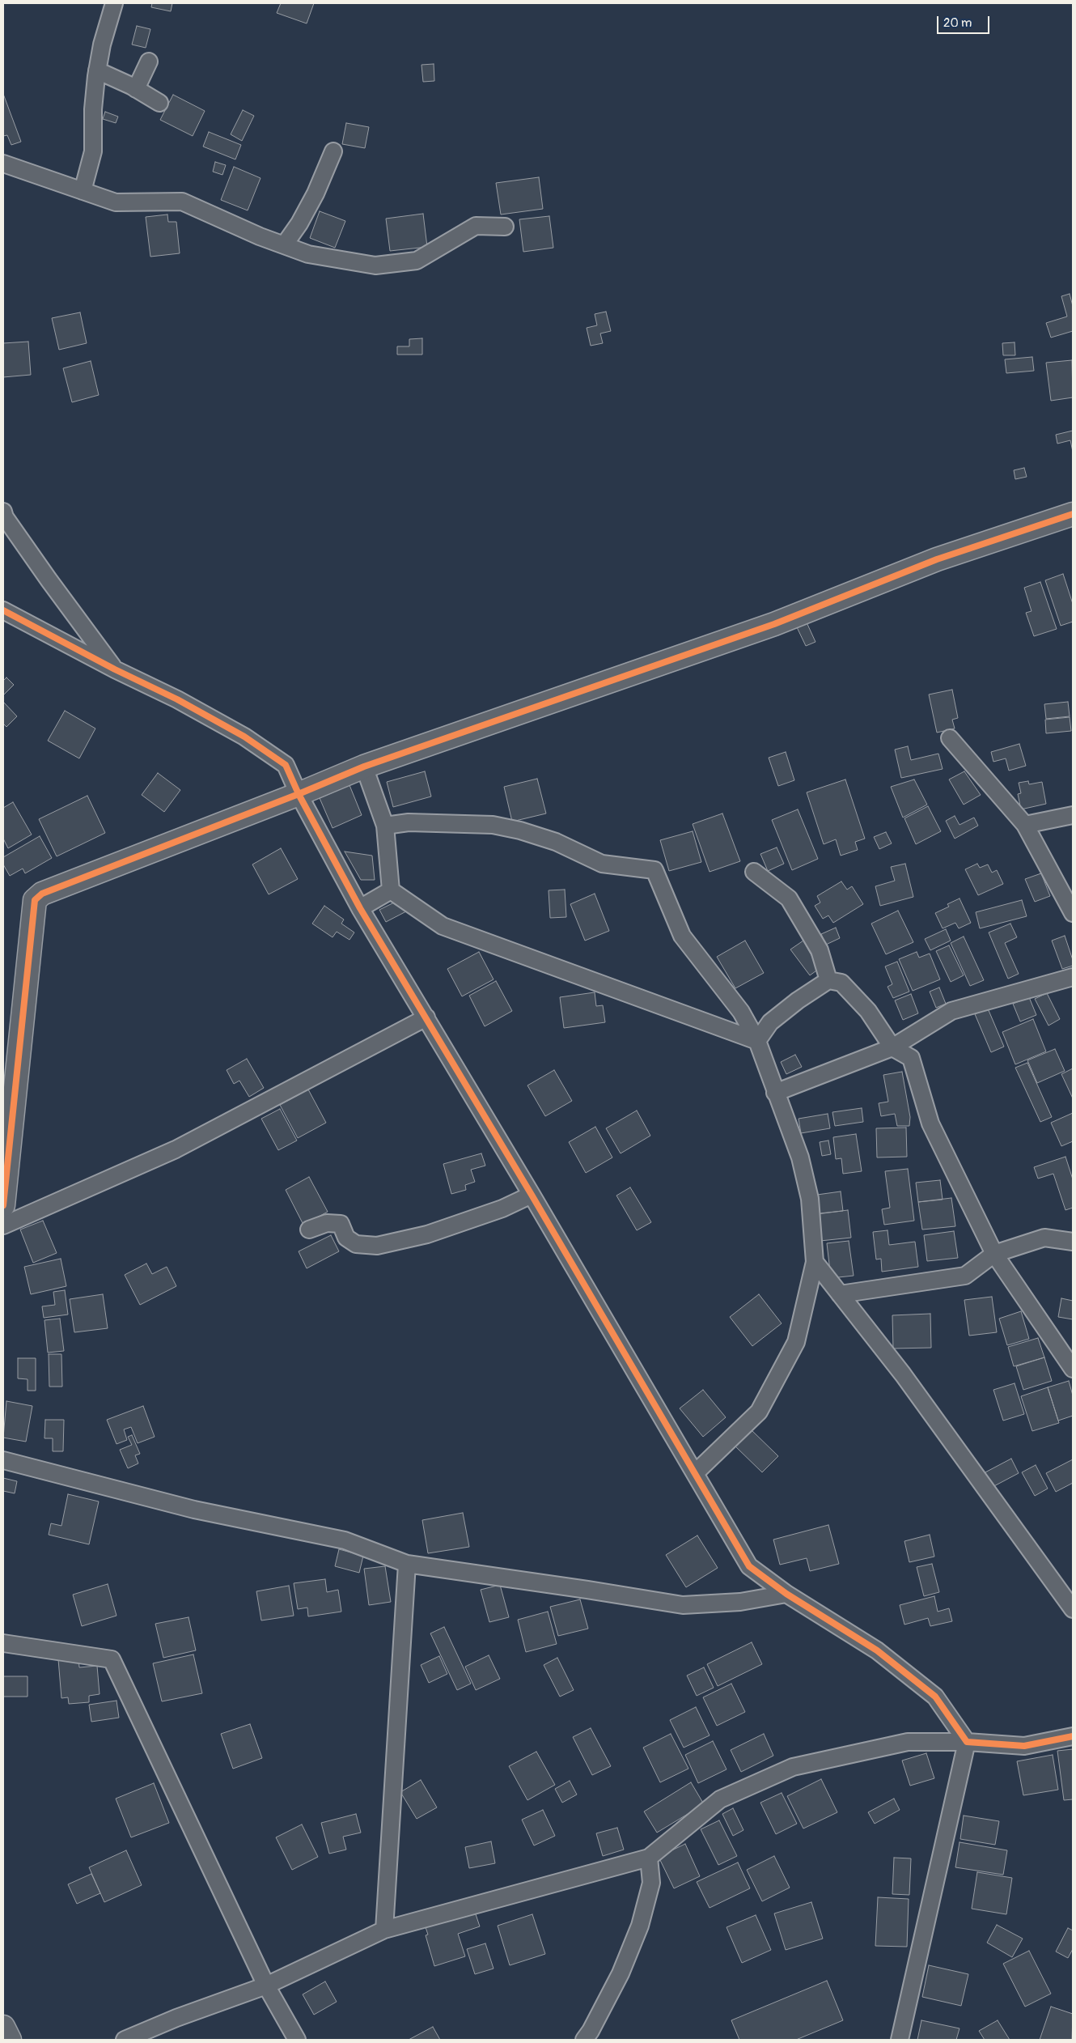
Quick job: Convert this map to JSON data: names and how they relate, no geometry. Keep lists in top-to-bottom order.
{
  "scale_bar": "20 m"
}
